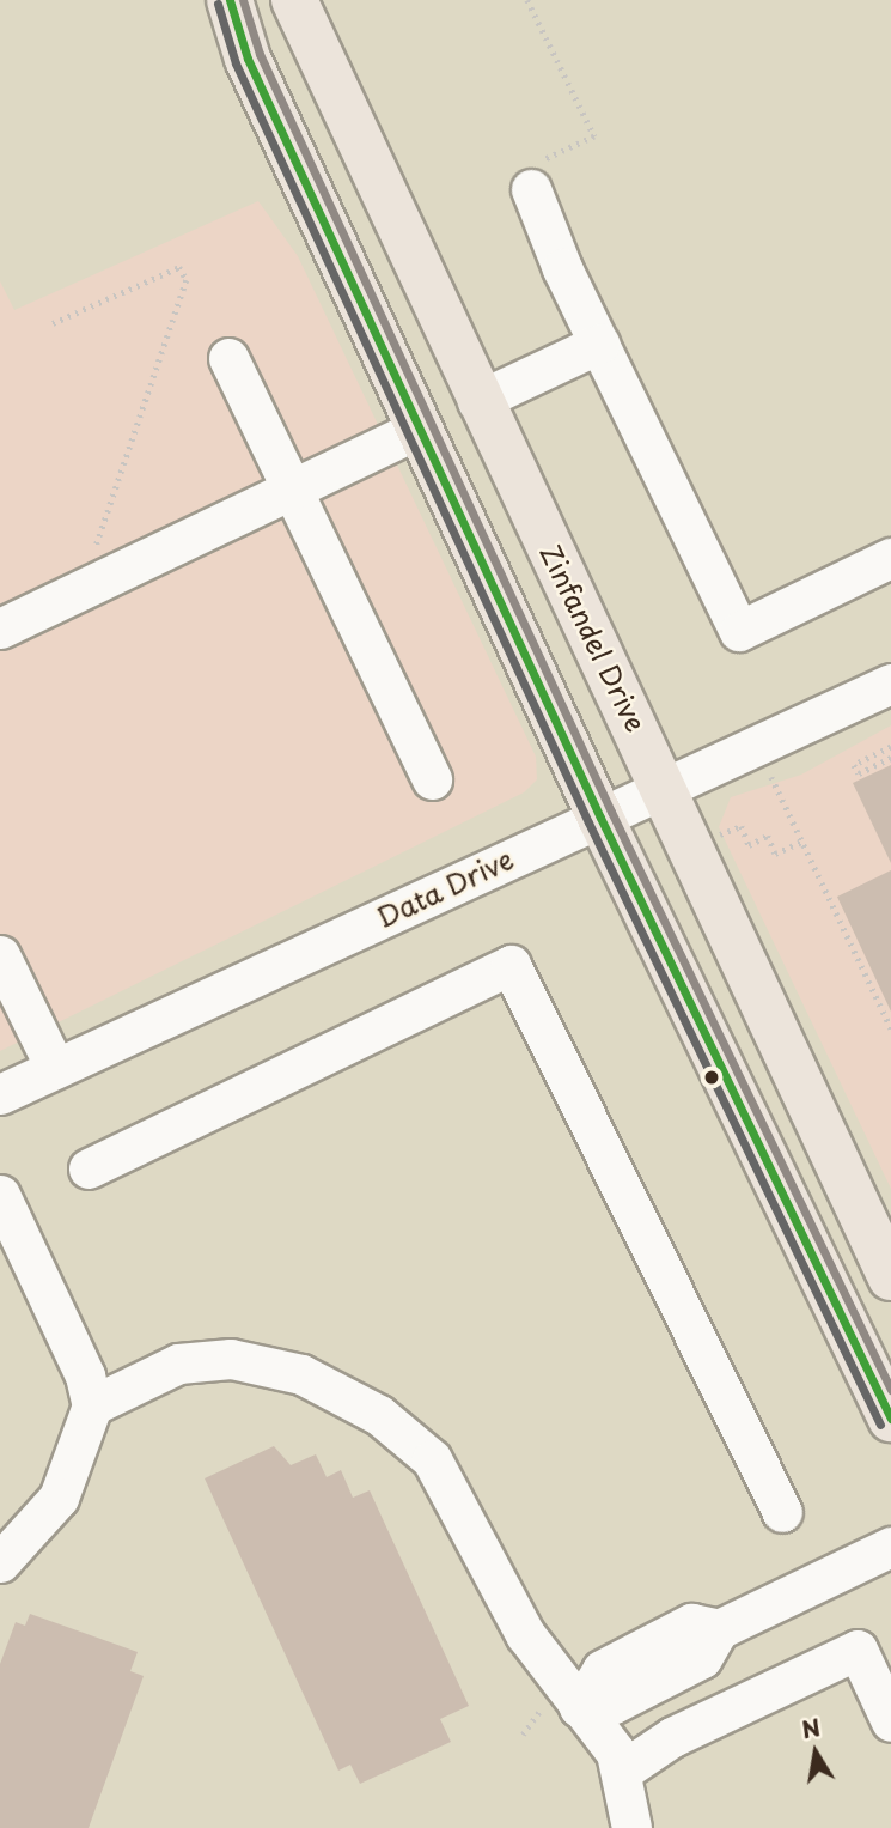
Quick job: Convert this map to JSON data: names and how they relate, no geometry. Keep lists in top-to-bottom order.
{
  "streets": {
    "main road": ["Zinfandel Drive"],
    "street": ["Data Drive"]
  },
  "crossings": [
    ["Zinfandel Drive", "Data Drive"]
  ],
  "north": "top"
}
